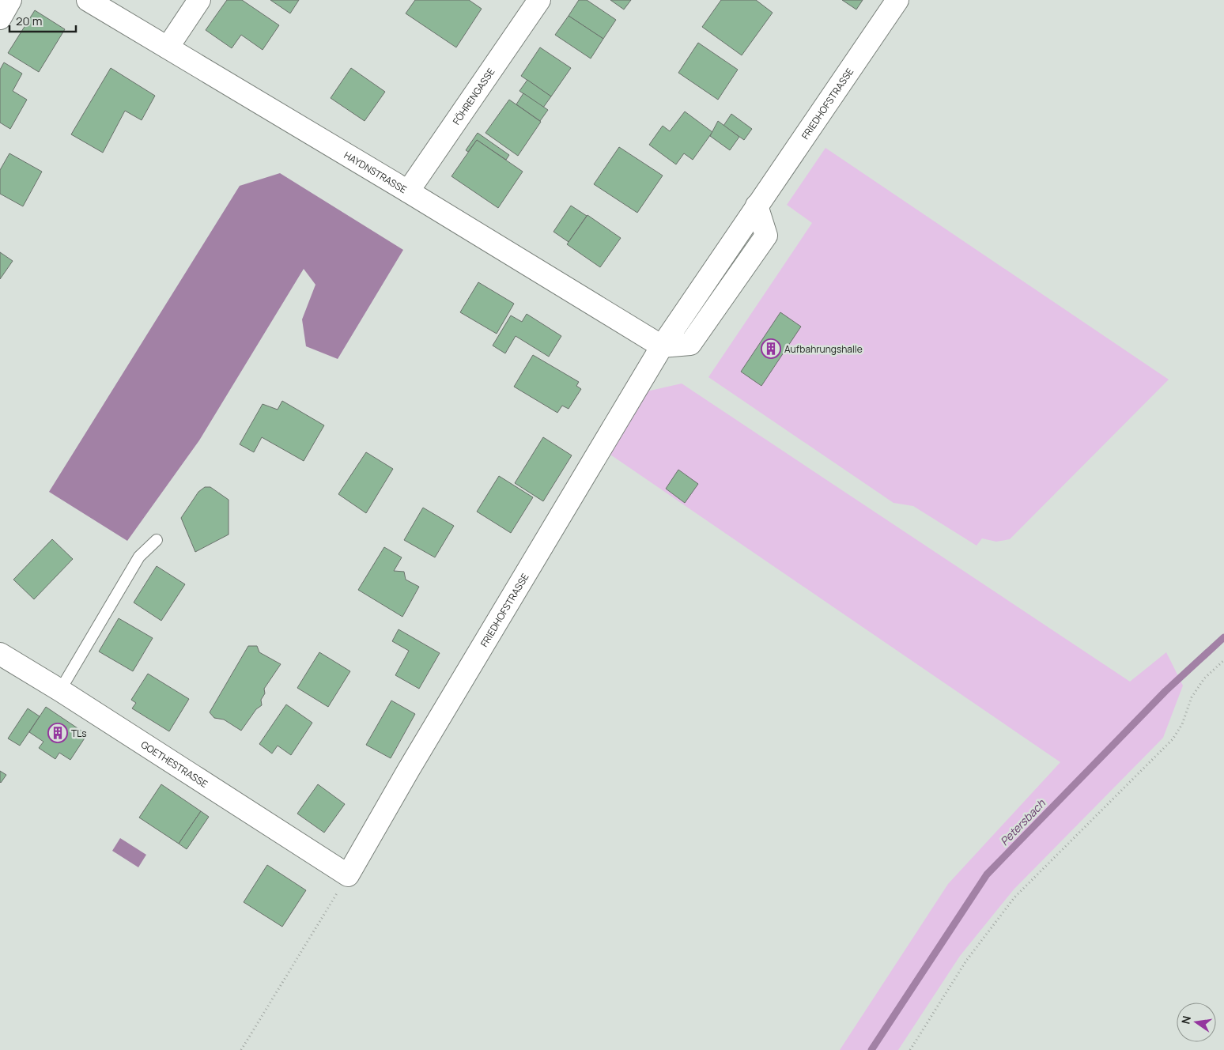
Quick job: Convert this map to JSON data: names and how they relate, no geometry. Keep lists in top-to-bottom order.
{
  "streets": {
    "street": [
      "FÖHRENGASSE",
      "FRIEDHOFSTRASSE",
      "HAYDNSTRASSE",
      "GOETHESTRASSE"
    ]
  },
  "crossings": [
    ["FÖHRENGASSE", "HAYDNSTRASSE"],
    ["FRIEDHOFSTRASSE", "HAYDNSTRASSE"],
    ["FRIEDHOFSTRASSE", "GOETHESTRASSE"]
  ],
  "water": ["Petersbach"],
  "places": {
    "building": ["Aufbahrungshalle", "TLs"]
  },
  "scale_bar": "20 m",
  "north": "left"
}
